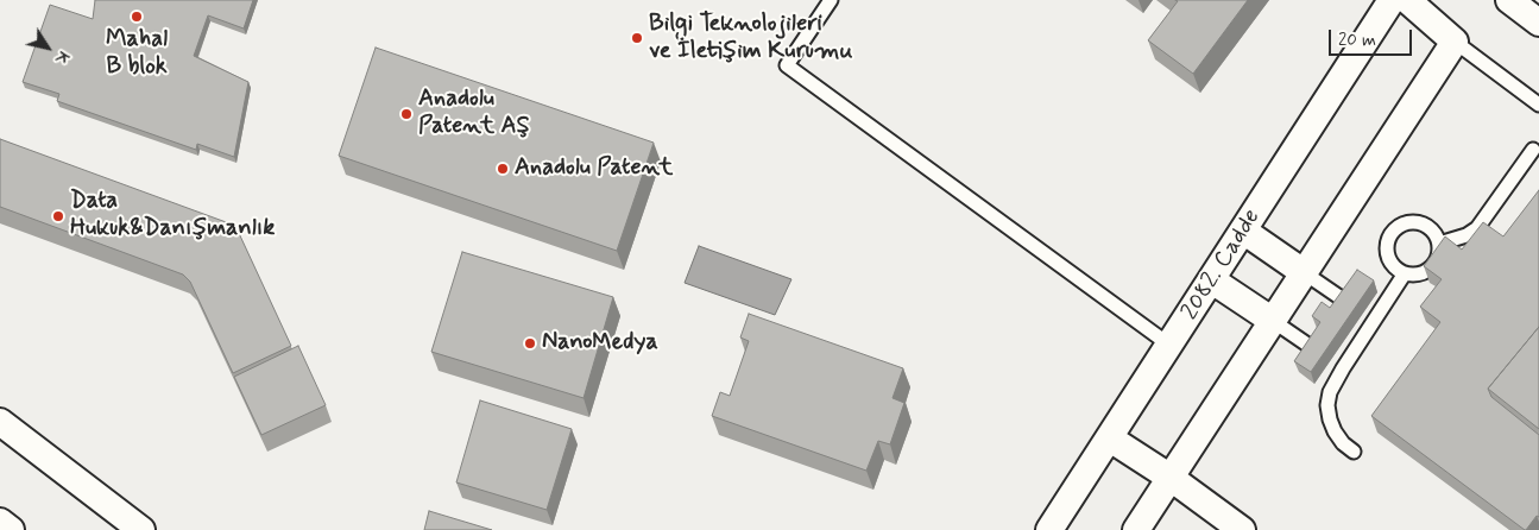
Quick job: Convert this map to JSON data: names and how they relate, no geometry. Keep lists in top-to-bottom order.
{
  "streets": {
    "street": ["2082. Cadde"]
  },
  "places": [
    "Mahal B blok",
    "Bilgi Teknolojileri ve İletişim Kurumu",
    "Anadolu Patent AŞ",
    "Anadolu Patent",
    "Data Hukuk&Danışmanlık",
    "NanoMedya"
  ],
  "scale_bar": "20 m",
  "north": "bottom right"
}
